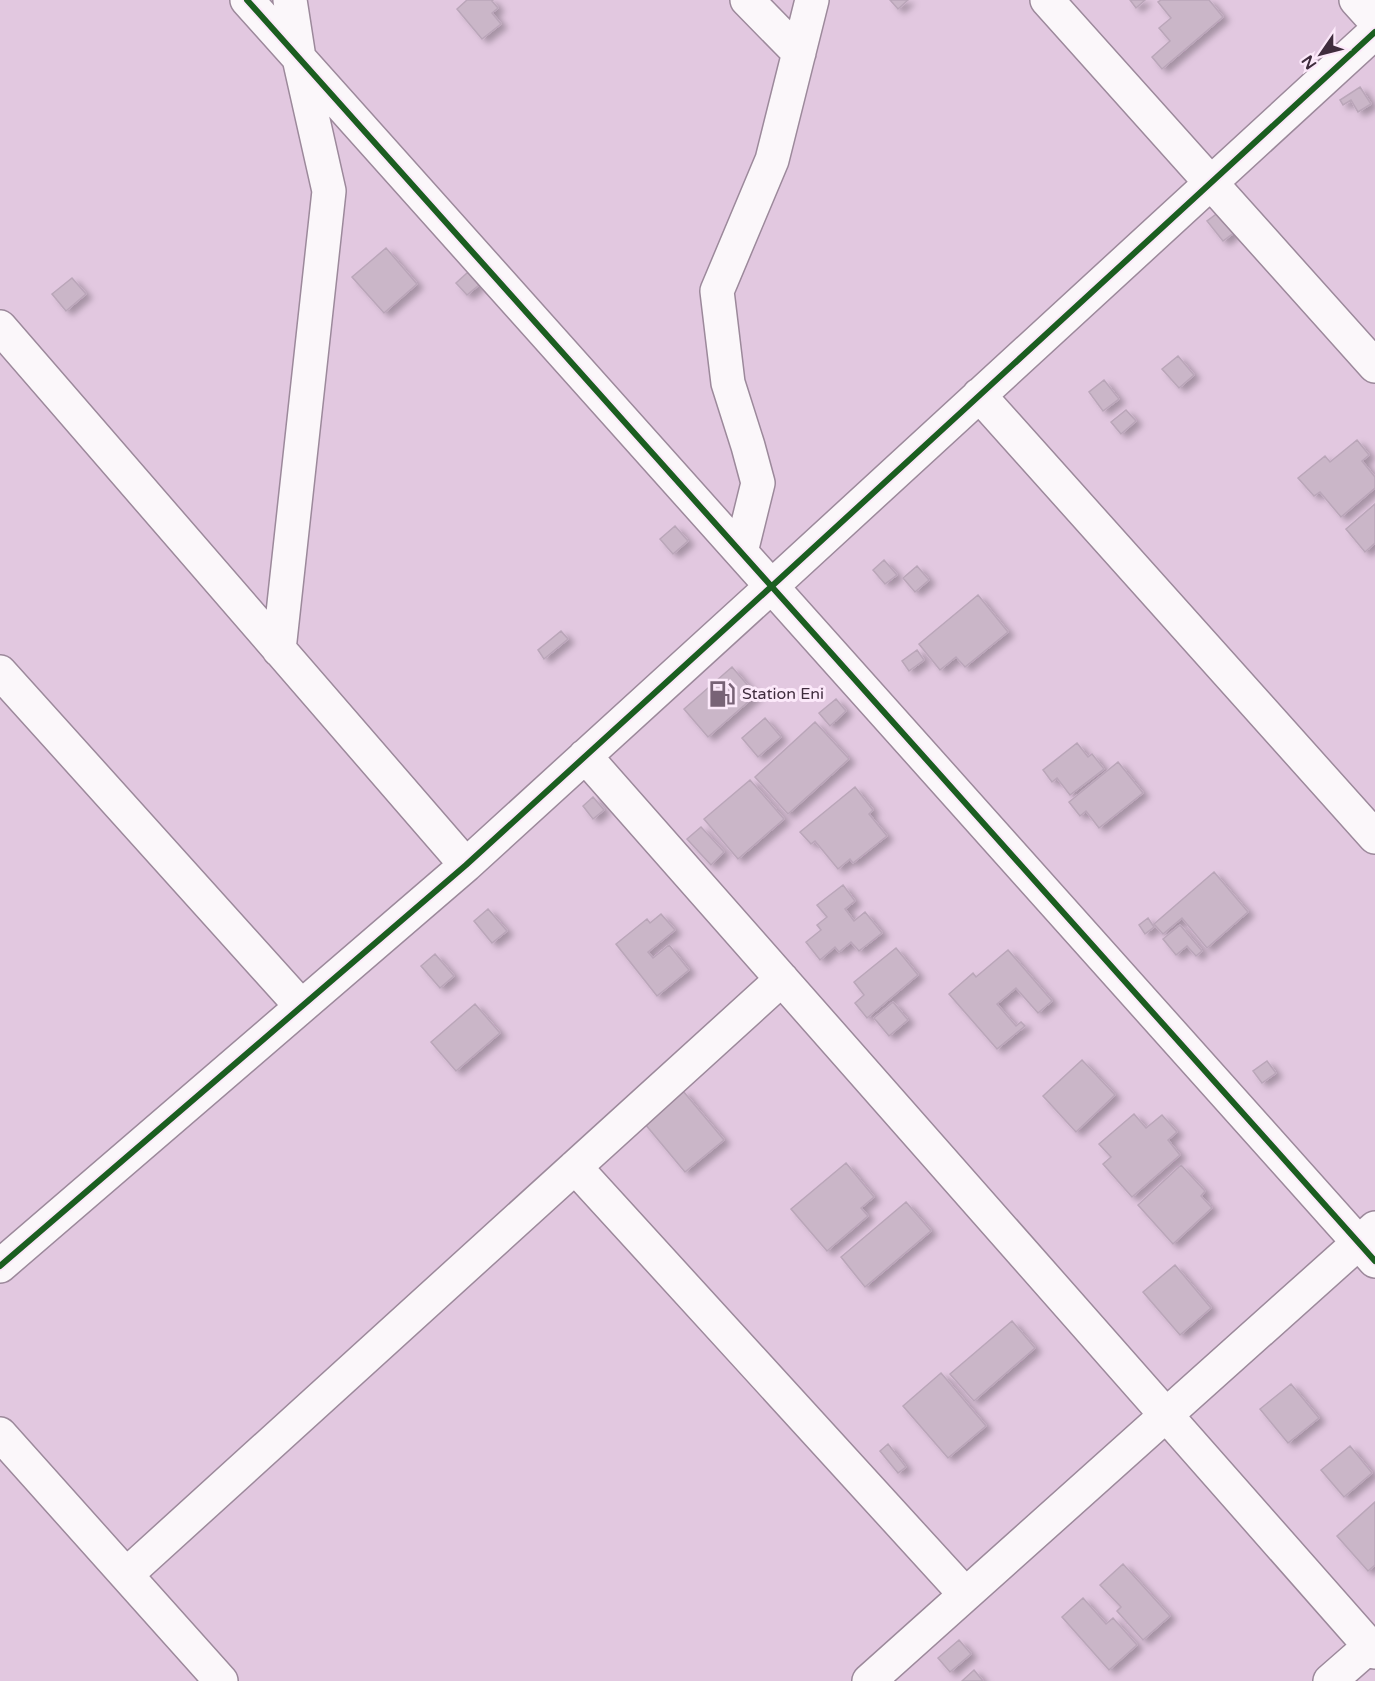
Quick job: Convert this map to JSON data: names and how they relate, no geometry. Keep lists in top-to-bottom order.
{
  "places": {
    "fuel station": ["Station Eni"]
  },
  "north": "bottom left"
}
